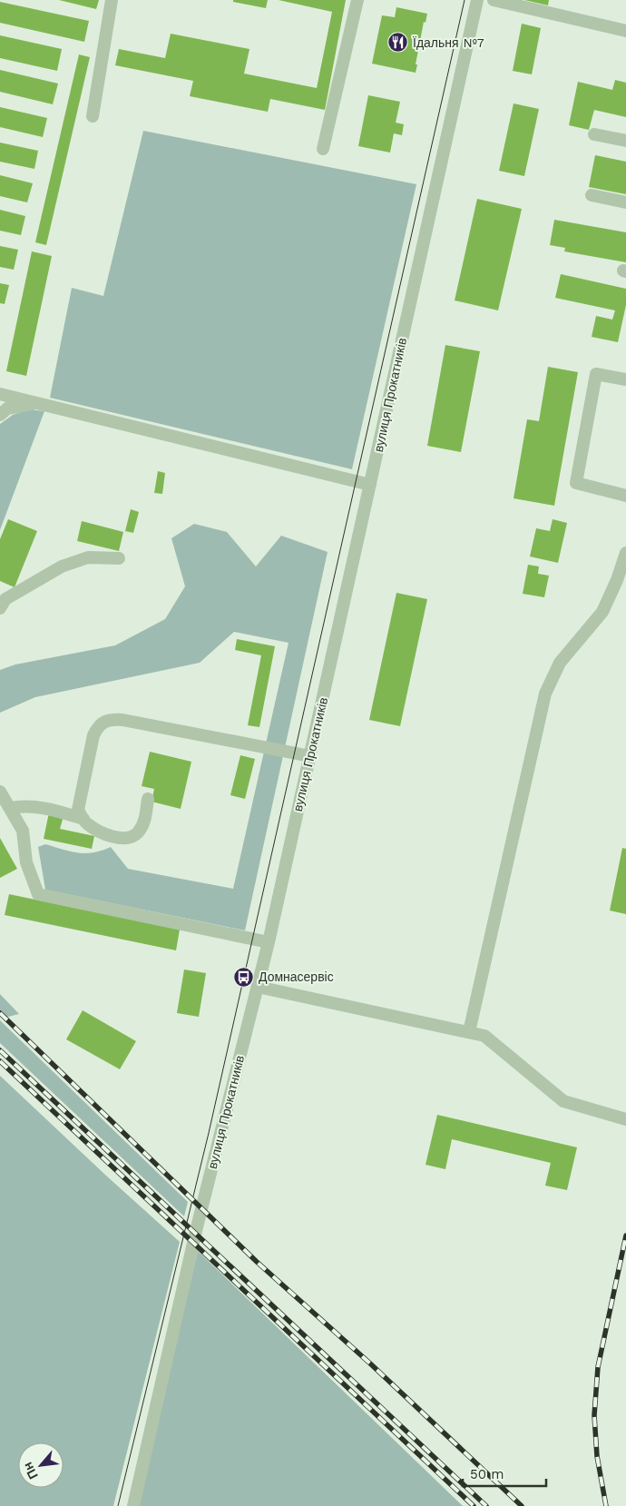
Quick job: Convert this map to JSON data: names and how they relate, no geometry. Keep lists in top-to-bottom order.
{
  "streets": {
    "street": ["вулиця Прокатників"]
  },
  "places": {
    "restaurant": ["Їдальня №7"],
    "bus stop": ["Домнасервіс"]
  },
  "scale_bar": "50 m",
  "north": "bottom left"
}
